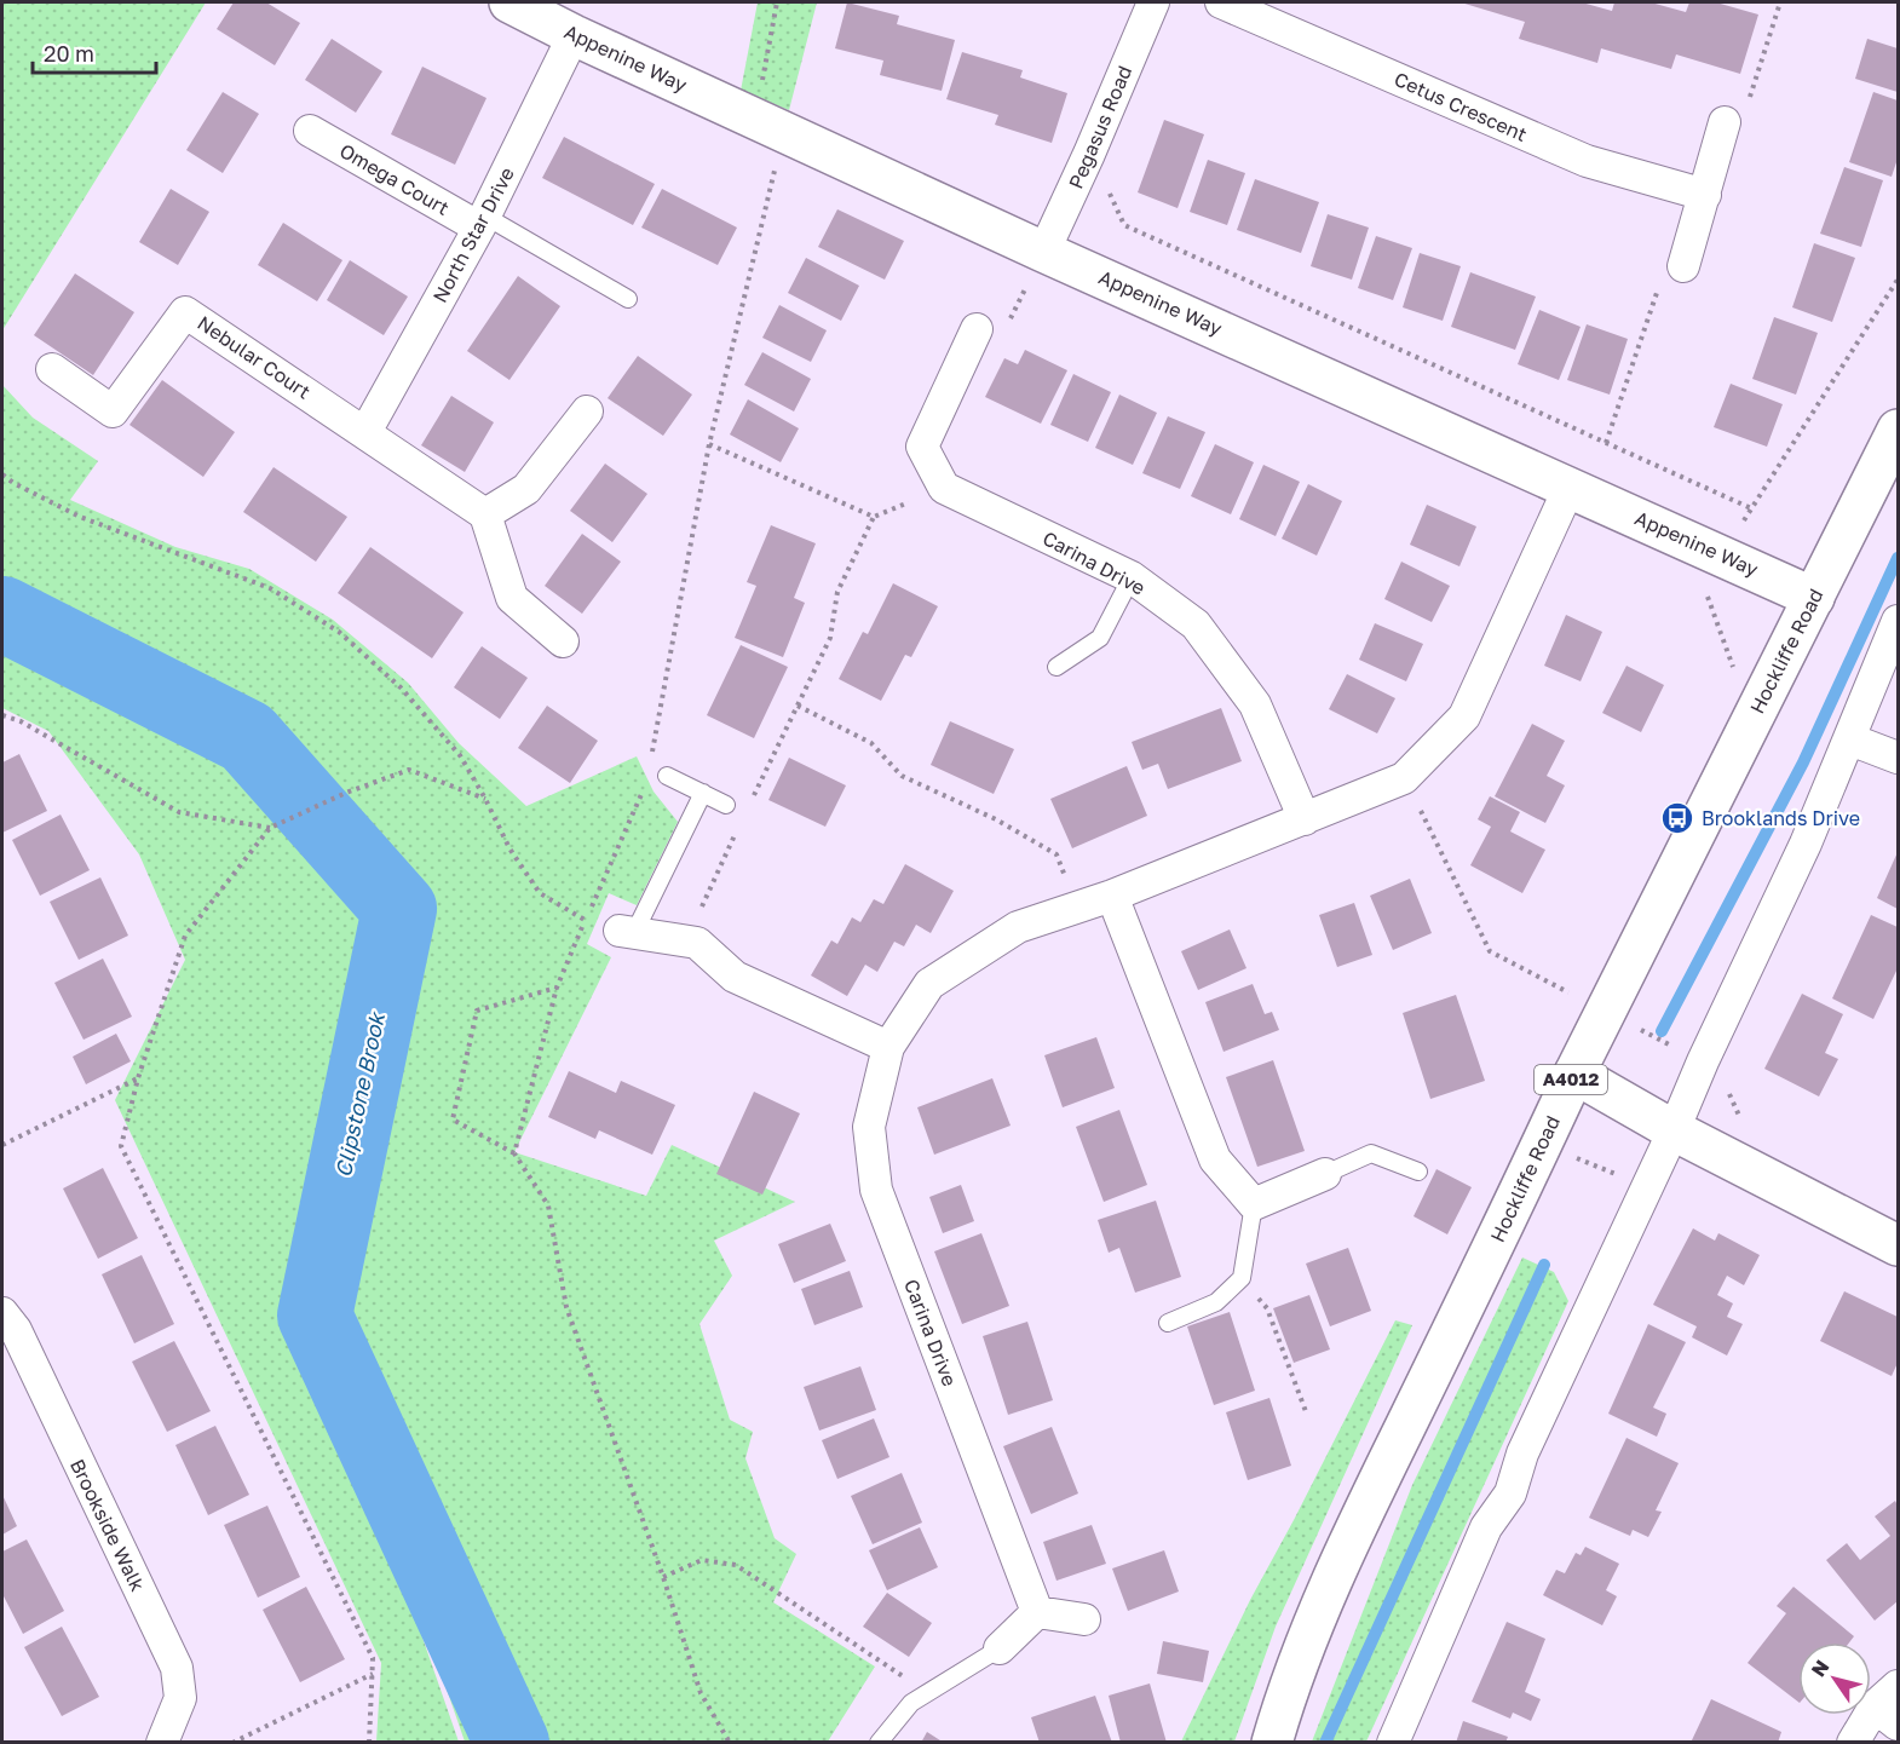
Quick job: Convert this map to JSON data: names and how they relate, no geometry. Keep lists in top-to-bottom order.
{
  "streets": {
    "street": [
      "Appenine Way",
      "Cetus Crescent",
      "Pegasus Road",
      "Omega Court",
      "North Star Drive",
      "Nebular Court",
      "Carina Drive",
      "Hockliffe Road",
      "A4012",
      "Brookside Walk"
    ]
  },
  "crossings": [
    ["Appenine Way", "Pegasus Road"],
    ["Appenine Way", "North Star Drive"],
    ["Appenine Way", "Carina Drive"],
    ["Appenine Way", "Hockliffe Road"],
    ["Omega Court", "North Star Drive"],
    ["North Star Drive", "Nebular Court"]
  ],
  "water": ["Clipstone Brook"],
  "places": {
    "bus stop": ["Brooklands Drive"]
  },
  "scale_bar": "20 m",
  "north": "top left"
}
